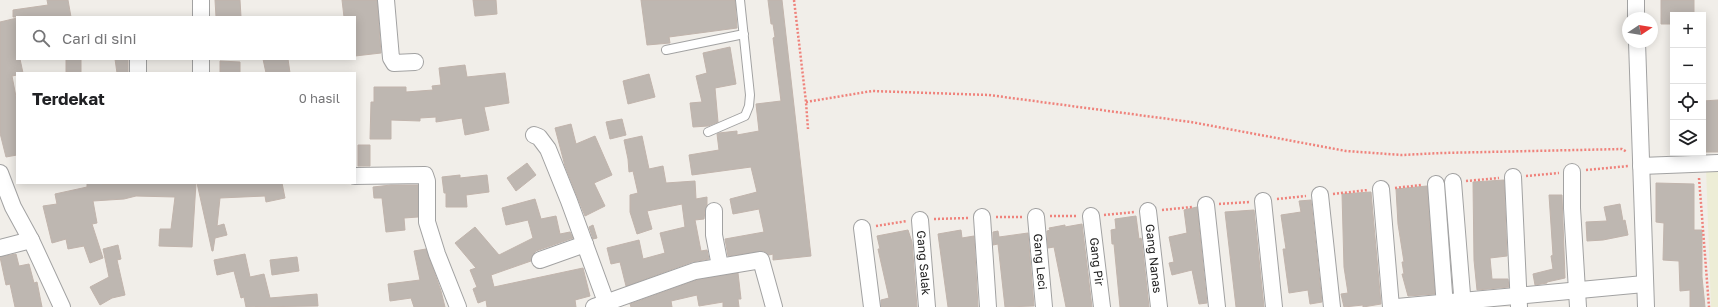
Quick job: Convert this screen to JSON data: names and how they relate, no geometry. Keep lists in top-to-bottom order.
{
  "streets": {
    "street": [
      "Gang Nanas",
      "Gang Pir",
      "Gang Leci",
      "Gang Salak"
    ]
  },
  "north": "right",
  "page": {
    "map_buttons": ["+", "−"],
    "search": "Cari di sini",
    "heading": ["Terdekat", "0 hasil"]
  }
}
